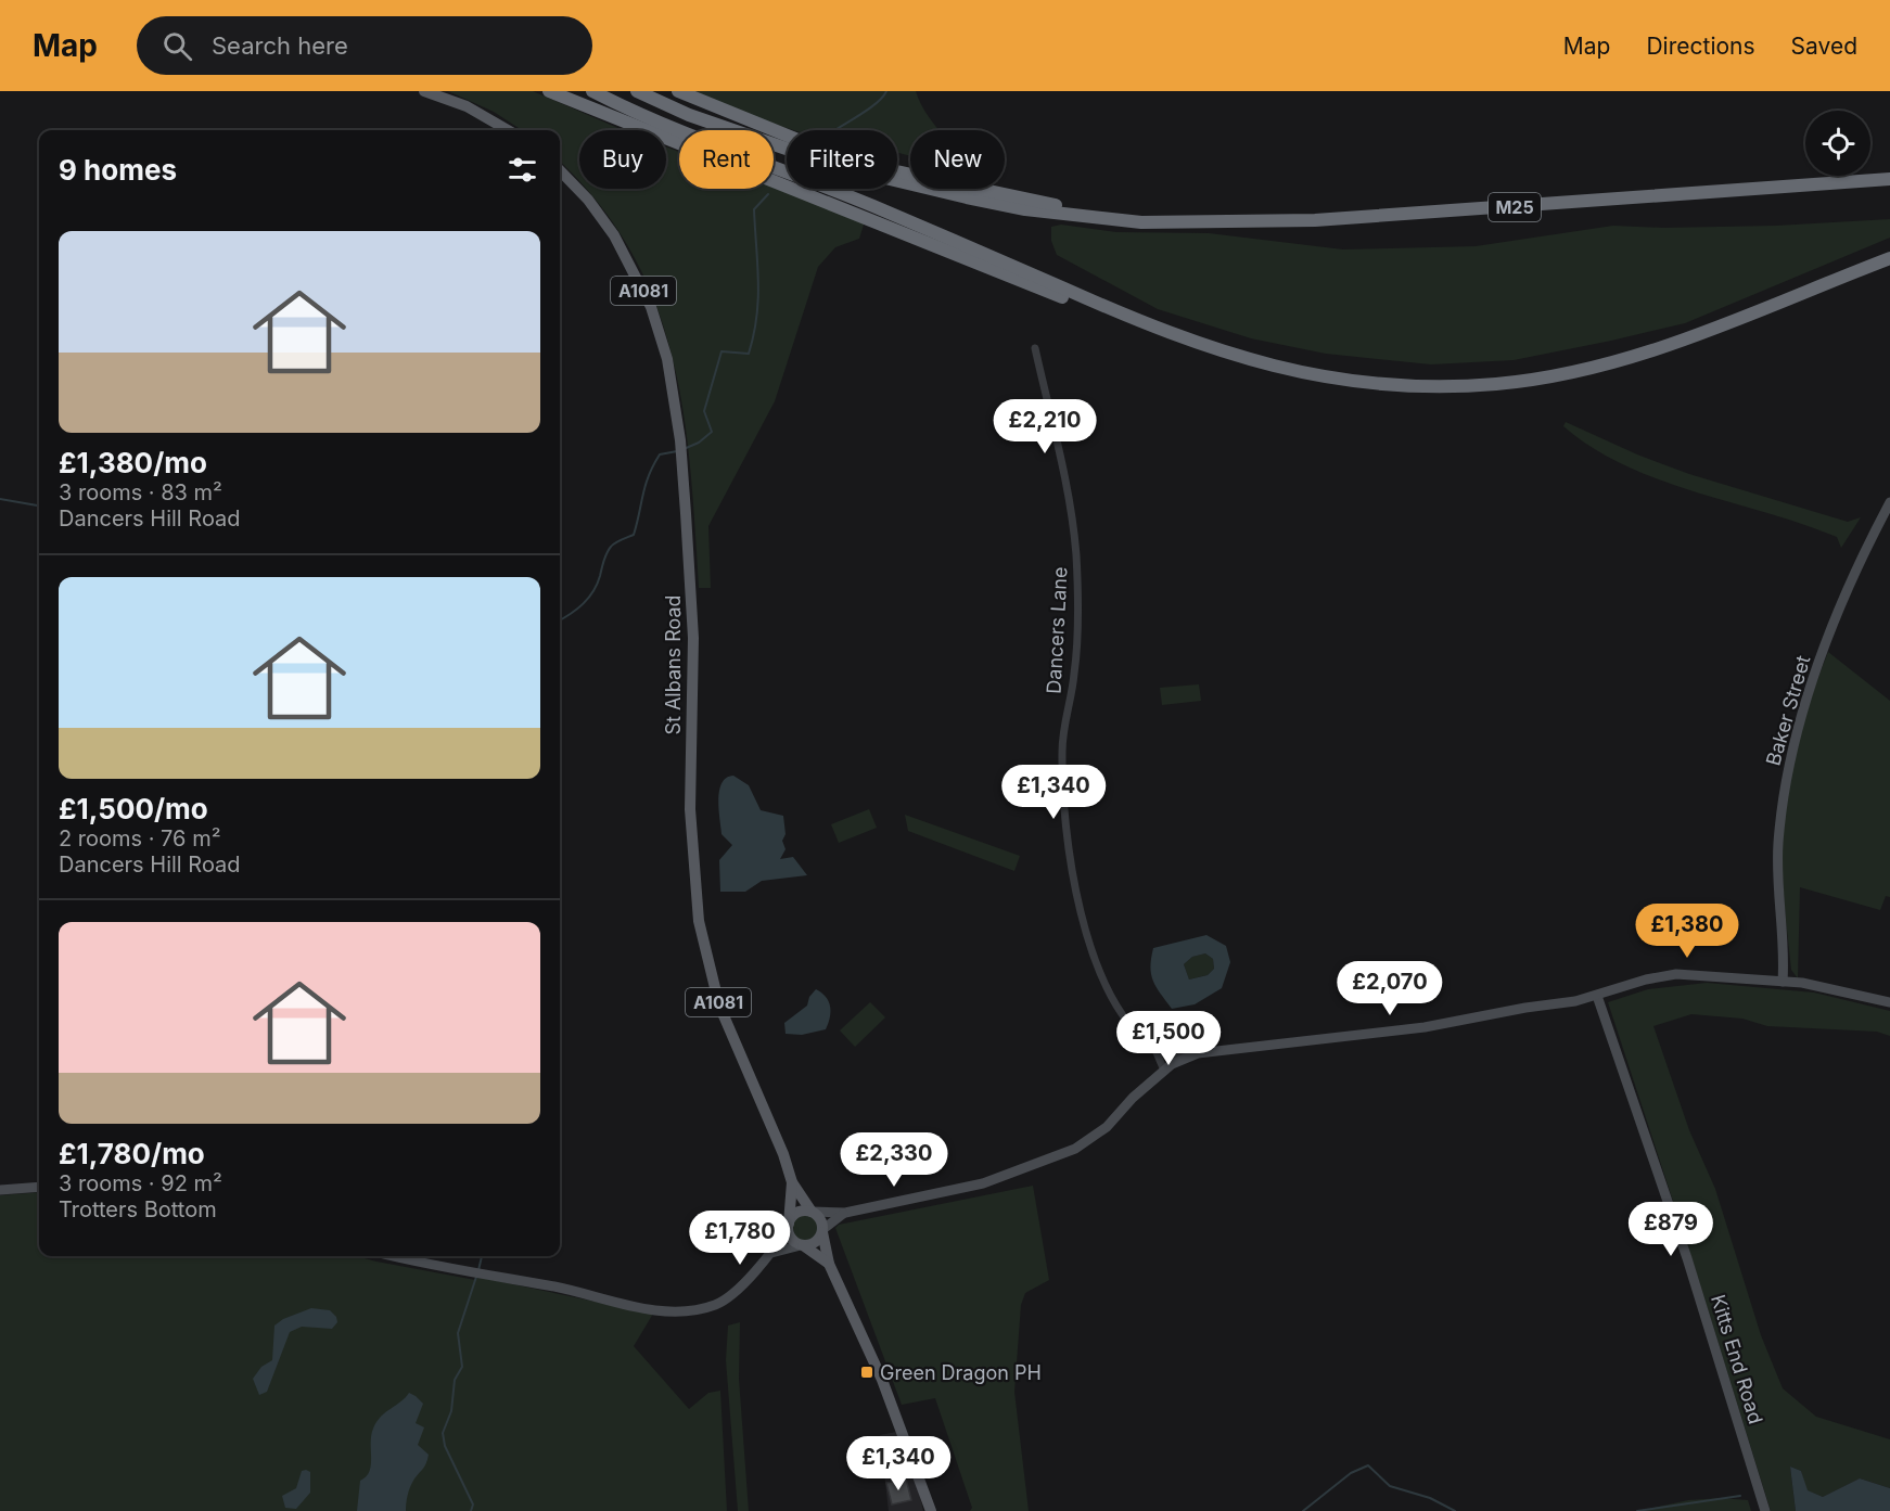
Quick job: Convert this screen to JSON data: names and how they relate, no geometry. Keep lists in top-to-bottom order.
{
  "streets": {
    "highway": ["M25"],
    "main road": ["A1081", "St Albans Road"],
    "street": ["Dancers Lane", "Baker Street", "Kitts End Road"]
  },
  "places": {
    "transit": ["Green Dragon PH"]
  },
  "page": {
    "header": "Map",
    "search": "Search here",
    "nav": ["Map", "Directions", "Saved"],
    "chip": [
      "Buy",
      "Rent",
      "Filters",
      "New"
    ],
    "heading": "9 homes",
    "list": [
      {
        "name": "£1,380/mo",
        "note": "3 rooms · 83 m² · Dancers Hill Road"
      },
      {
        "name": "£1,500/mo",
        "note": "2 rooms · 76 m² · Dancers Hill Road"
      },
      {
        "name": "£1,780/mo",
        "note": "3 rooms · 92 m² · Trotters Bottom"
      }
    ],
    "price": [
      "£2,210",
      "£1,340",
      "£1,380",
      "£2,070",
      "£1,500",
      "£2,330",
      "£879",
      "£1,780",
      "£1,340"
    ]
  }
}
